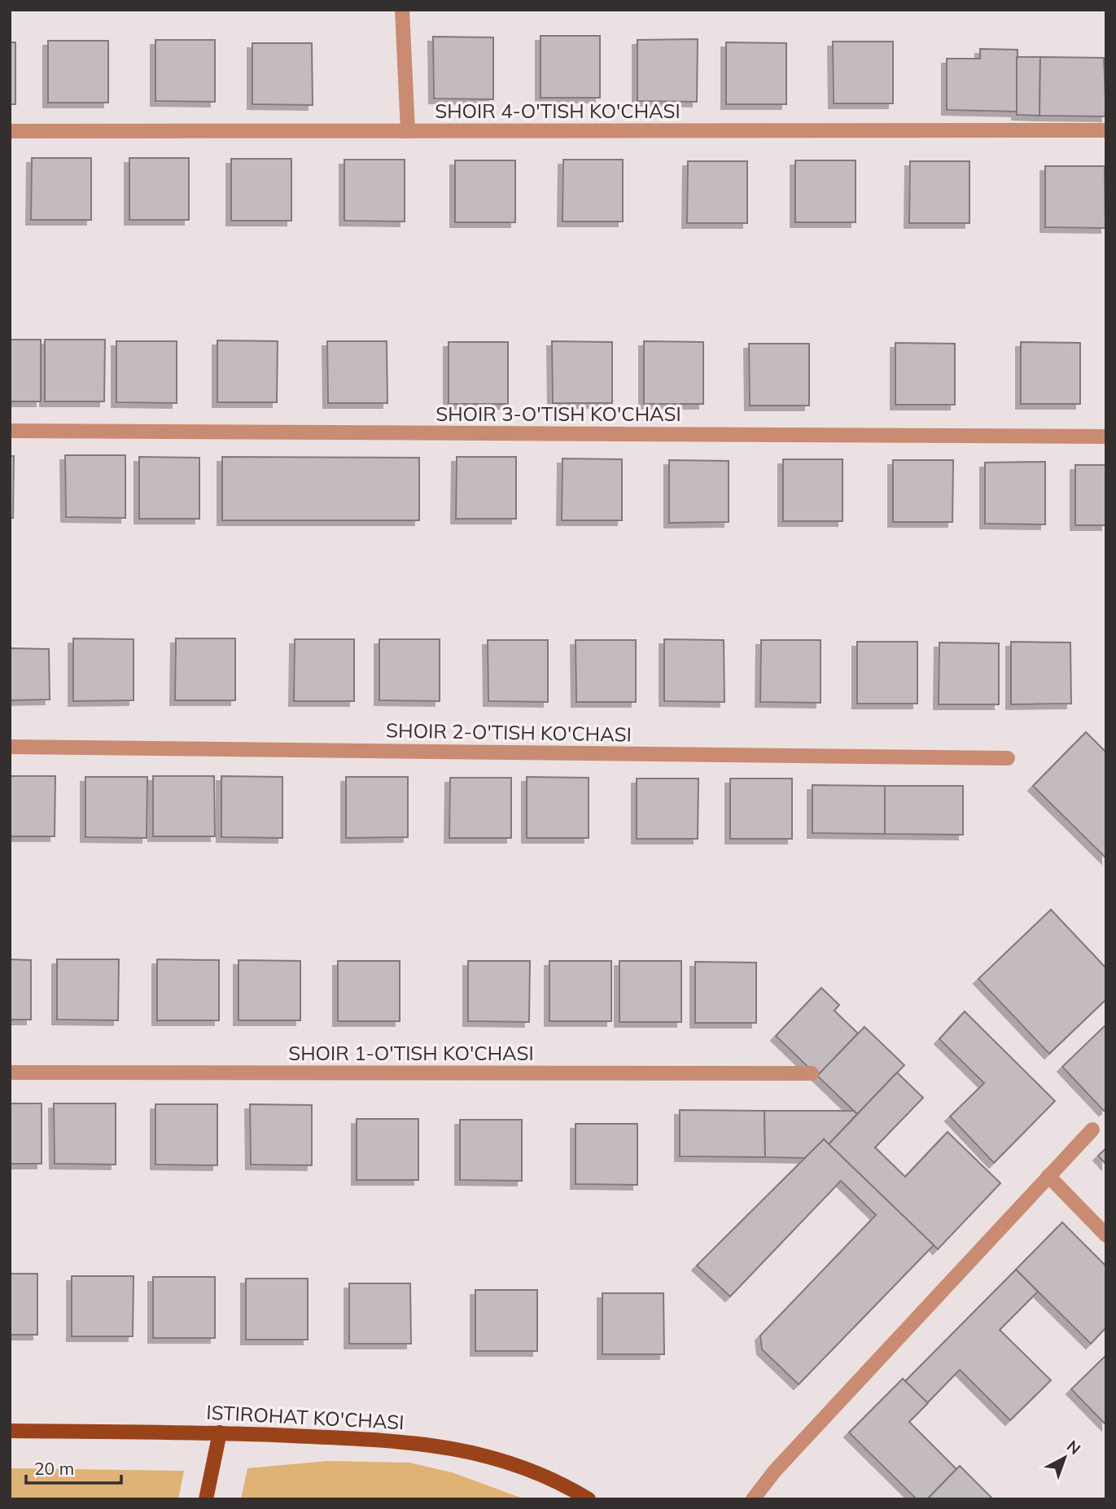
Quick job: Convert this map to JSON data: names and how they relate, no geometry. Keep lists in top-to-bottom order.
{
  "streets": {
    "main road": ["ISTIROHAT KO'CHASI"],
    "street": [
      "SHOIR 4-O'TISH KO'CHASI",
      "SHOIR 3-O'TISH KO'CHASI",
      "SHOIR 2-O'TISH KO'CHASI",
      "SHOIR 1-O'TISH KO'CHASI"
    ]
  },
  "scale_bar": "20 m",
  "north": "top right"
}
